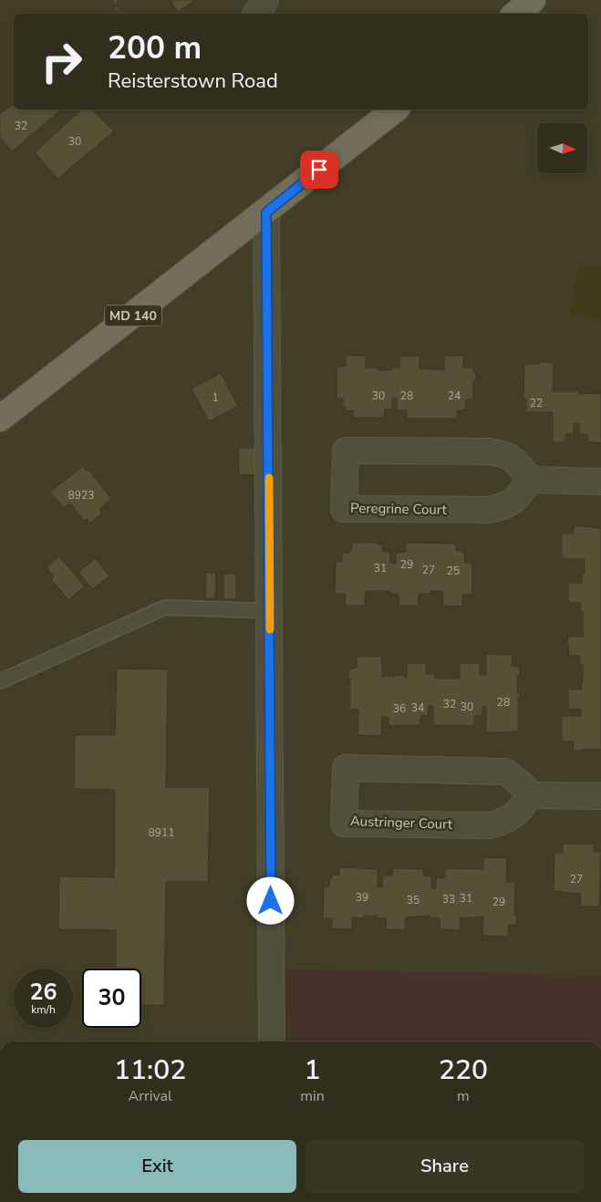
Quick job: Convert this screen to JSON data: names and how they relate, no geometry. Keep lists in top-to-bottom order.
{
  "streets": {
    "main road": ["MD 140"],
    "street": ["Peregrine Court", "Austringer Court"]
  },
  "house_numbers": [
    "32",
    "30",
    "30",
    "28",
    "24",
    "1",
    "22",
    "8923",
    "29",
    "31",
    "27",
    "25",
    "28",
    "32",
    "30",
    "34",
    "36",
    "8911",
    "27",
    "39",
    "31",
    "33",
    "35",
    "29"
  ],
  "north": "right",
  "page": {
    "turn": ["200 m", "Reisterstown Road"],
    "speed": "26 km/h",
    "limit": "30",
    "eta": [
      "11:02",
      "Arrival",
      "1",
      "min",
      "220",
      "m"
    ],
    "buttons": ["Exit", "Share"]
  }
}
